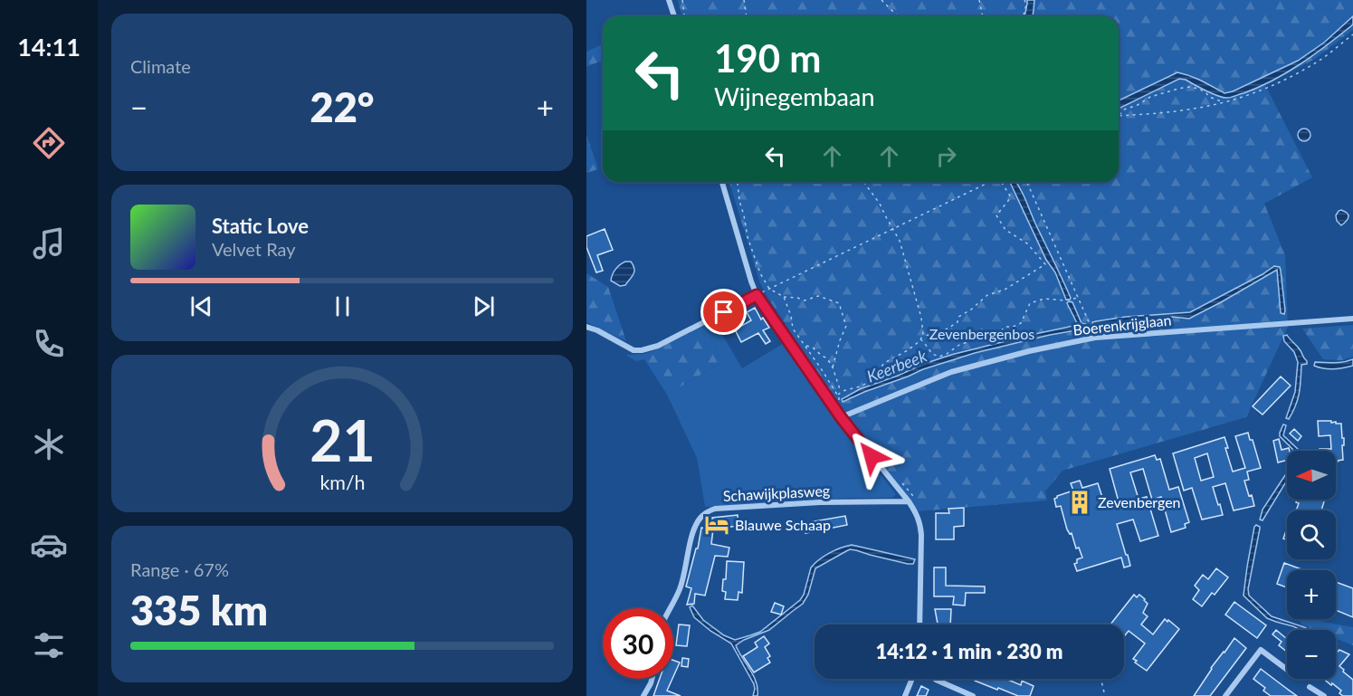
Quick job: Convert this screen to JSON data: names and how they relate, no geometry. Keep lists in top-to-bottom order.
{
  "streets": {
    "street": ["Boerenkrijglaan", "Schawijkplasweg"]
  },
  "water": ["Keerbeek"],
  "parks": ["Zevenbergenbos"],
  "places": {
    "building": ["Zevenbergen"],
    "hotel": ["Blauwe Schaap"]
  },
  "north": "left",
  "page": {
    "tabs": "14:11",
    "tile": [
      "Climate",
      ["Range · 67%", "335 km"]
    ],
    "turn": ["190 m", "Wijnegembaan"],
    "heat": ["−", "22°", "+"],
    "song": ["Static Love", "Velvet Ray"],
    "map_buttons": ["+", "−"],
    "limit": "30",
    "trip": "14:12 · 1 min · 230 m",
    "gauge": ["21", "km/h"]
  }
}
